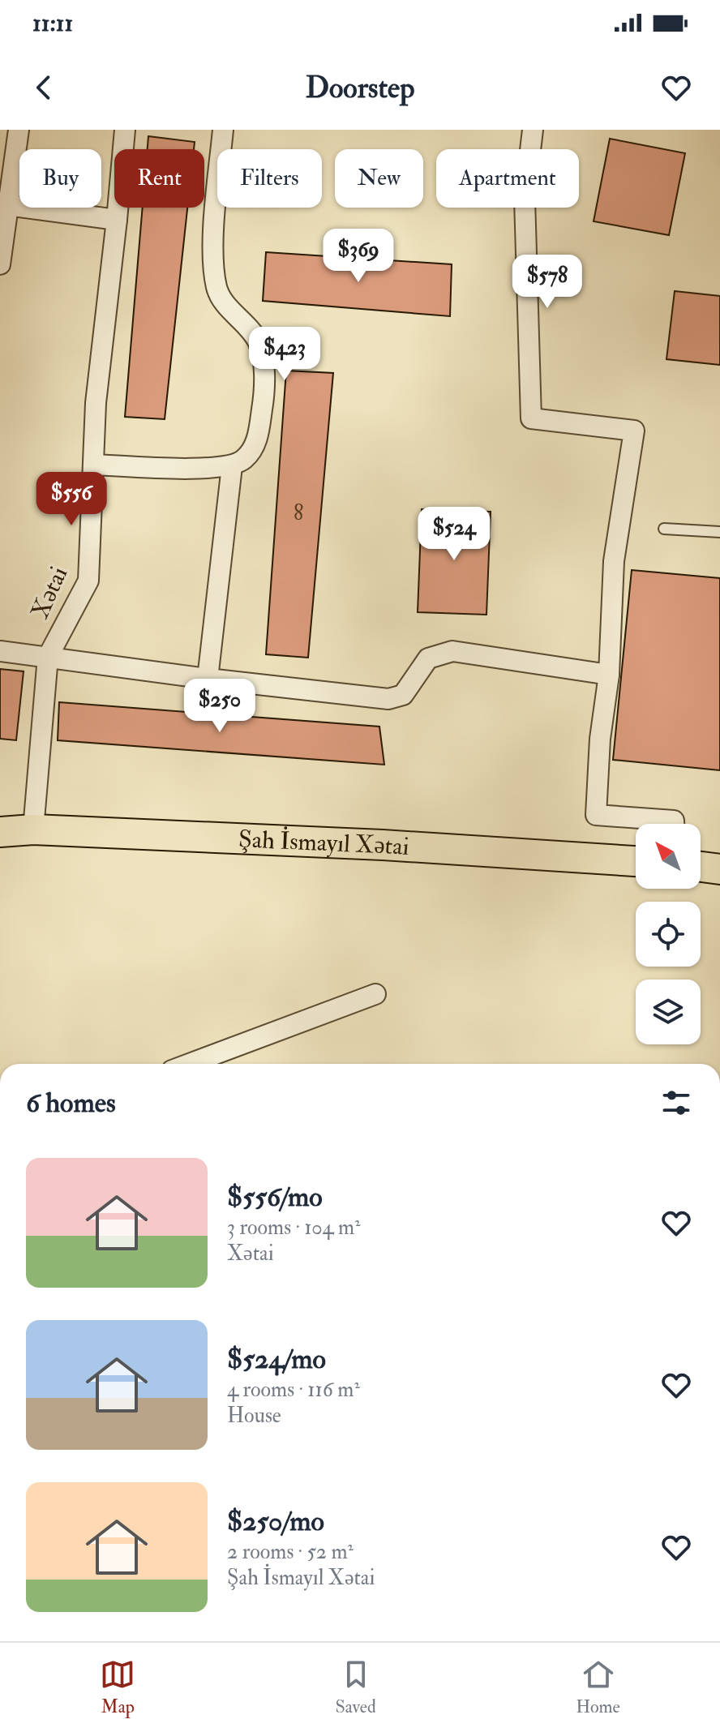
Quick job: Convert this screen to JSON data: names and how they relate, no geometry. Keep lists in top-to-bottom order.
{
  "streets": {
    "main road": ["Şah İsmayıl Xətai"],
    "street": ["Xətai"]
  },
  "crossings": [
    ["Xətai", "Şah İsmayıl Xətai"]
  ],
  "house_numbers": ["8"],
  "north": "top left",
  "page": {
    "status": "11:11",
    "header": "Doorstep",
    "chip": [
      "Buy",
      "Rent",
      "Filters",
      "New",
      "Apartment"
    ],
    "price": [
      "$369",
      "$578",
      "$423",
      "$556",
      "$524",
      "$250"
    ],
    "heading": "6 homes",
    "list": [
      {
        "name": "$556/mo",
        "note": "3 rooms · 104 m² · Xətai"
      },
      {
        "name": "$524/mo",
        "note": "4 rooms · 116 m² · House"
      },
      {
        "name": "$250/mo",
        "note": "2 rooms · 52 m² · Şah İsmayıl Xətai"
      }
    ],
    "tabs": ["Map", "Saved", "Home"]
  }
}
